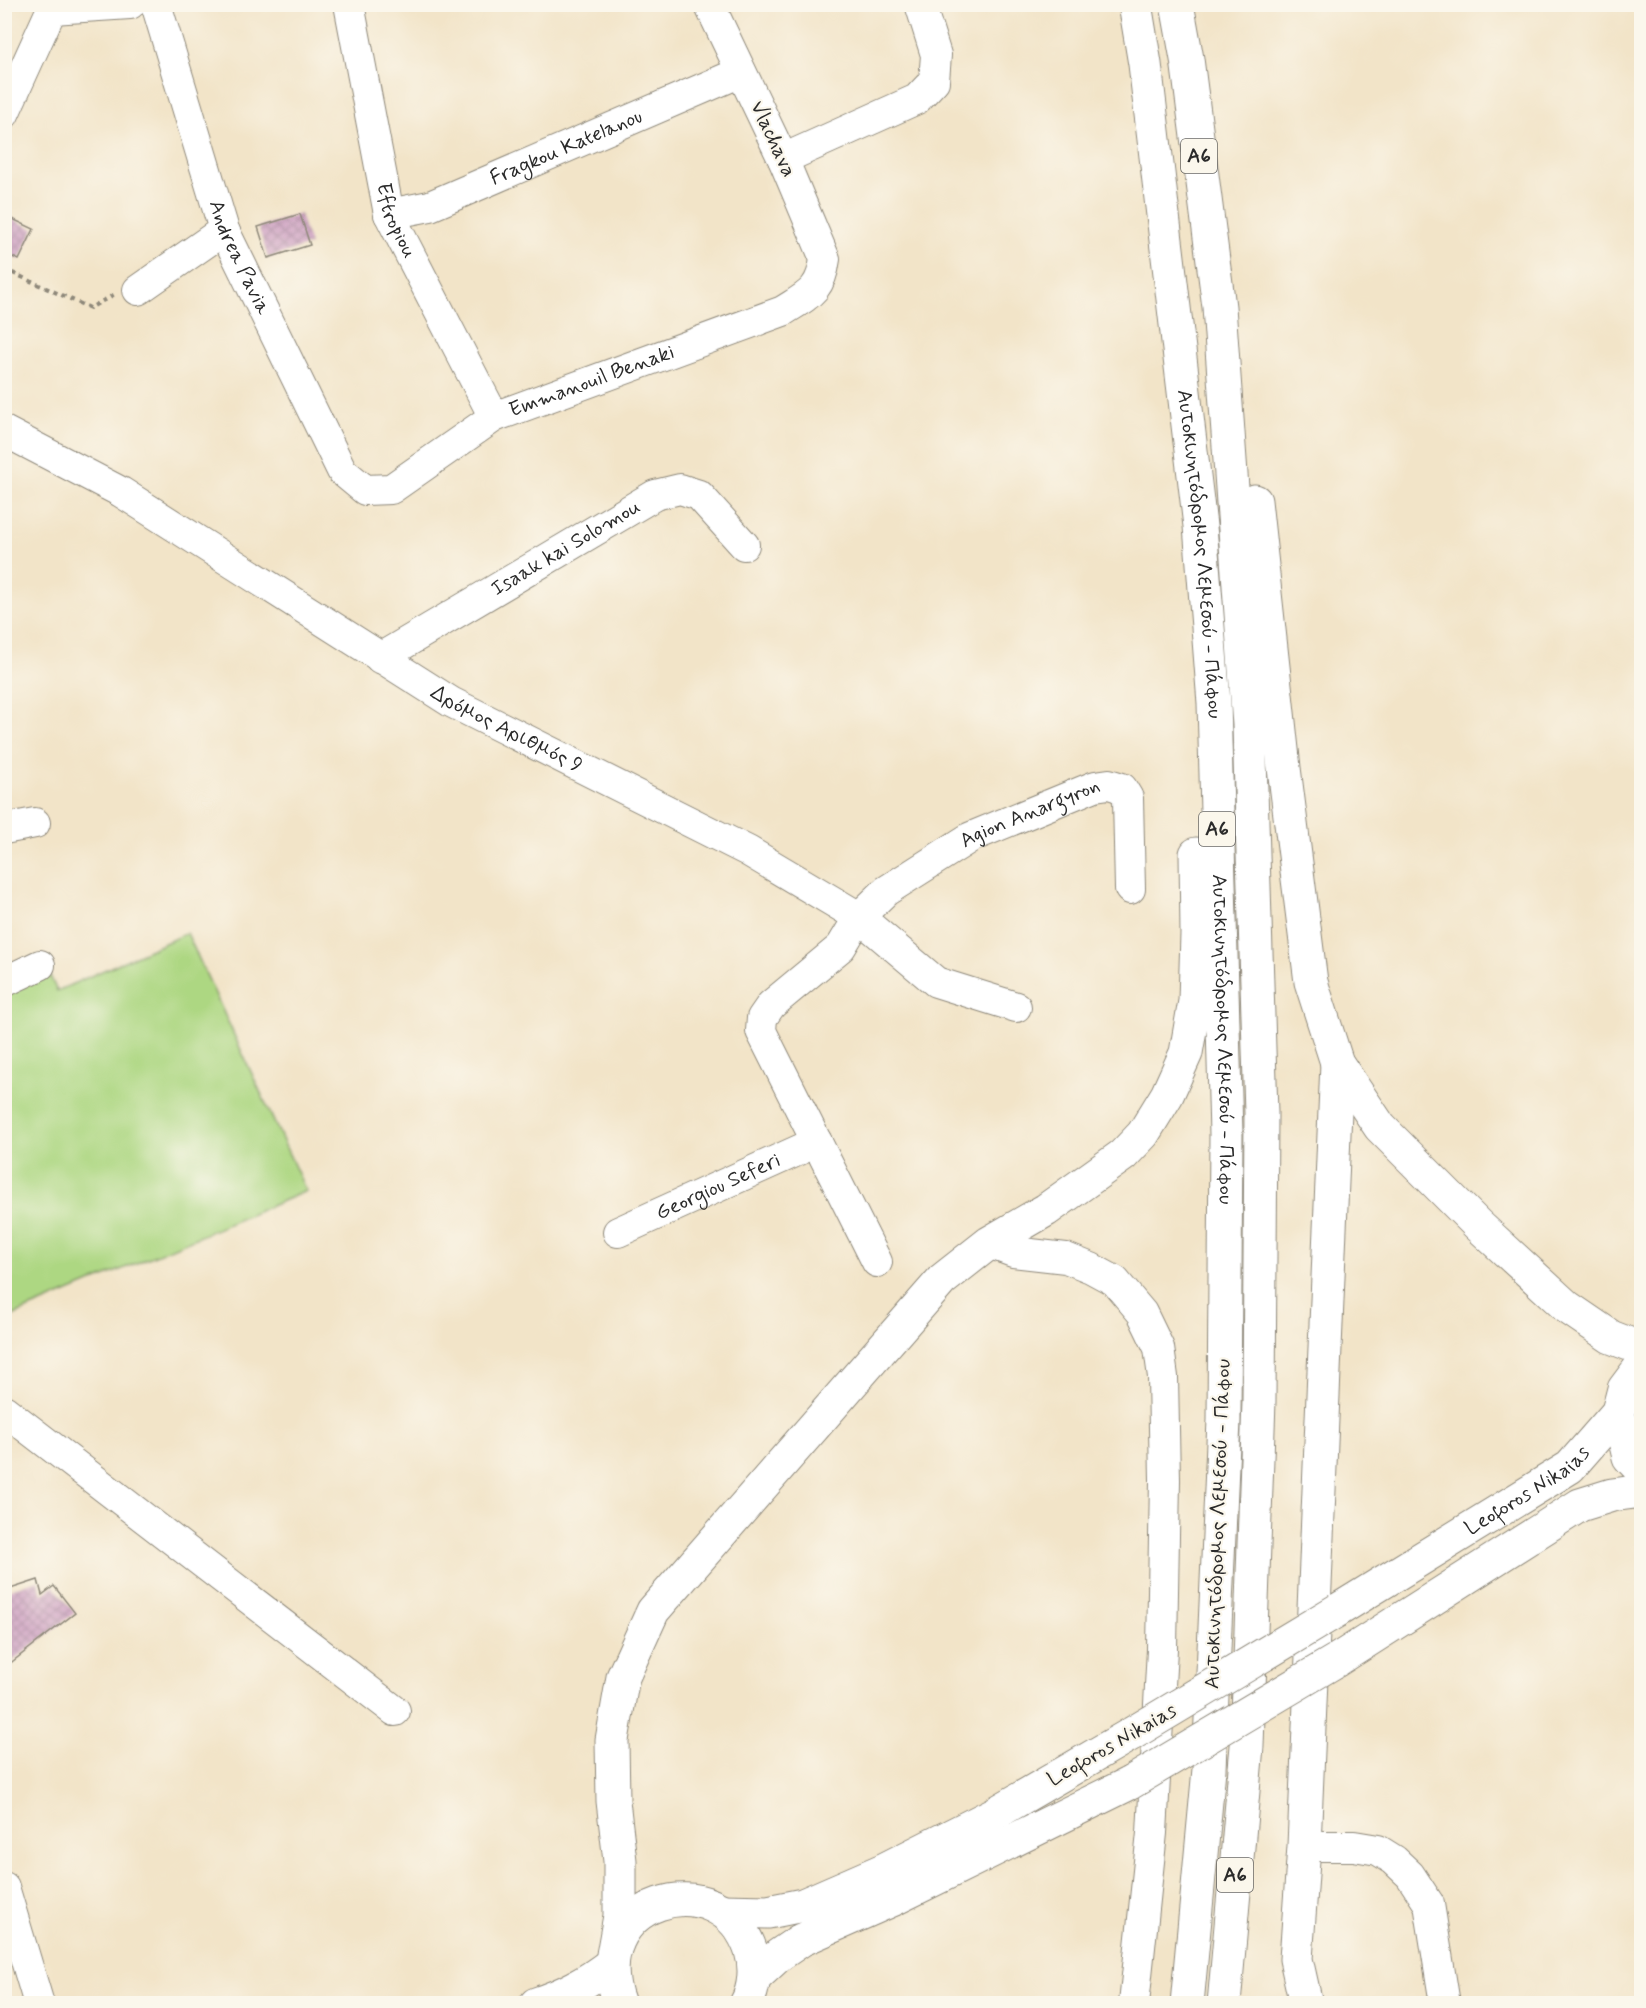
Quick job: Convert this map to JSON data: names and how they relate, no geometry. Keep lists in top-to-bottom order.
{
  "streets": {
    "main road": ["A6", "Αυτοκινητόδρομος Λεμεσού - Πάφου", "Leoforos Nikaias"],
    "street": [
      "Vlachava",
      "Fragkou Katelanou",
      "Eftropiou",
      "Andrea Pavia",
      "Emmanouil Benaki",
      "Isaak kai Solomou",
      "Δρόμος Αριθμός 9",
      "Agion Anargyron",
      "Georgiou Seferi"
    ]
  },
  "crossings": [
    ["Vlachava", "Fragkou Katelanou"],
    ["Vlachava", "Emmanouil Benaki"],
    ["Fragkou Katelanou", "Eftropiou"],
    ["Eftropiou", "Emmanouil Benaki"],
    ["Andrea Pavia", "Emmanouil Benaki"],
    ["Isaak kai Solomou", "Δρόμος Αριθμός 9"],
    ["Δρόμος Αριθμός 9", "Agion Anargyron"]
  ]
}
